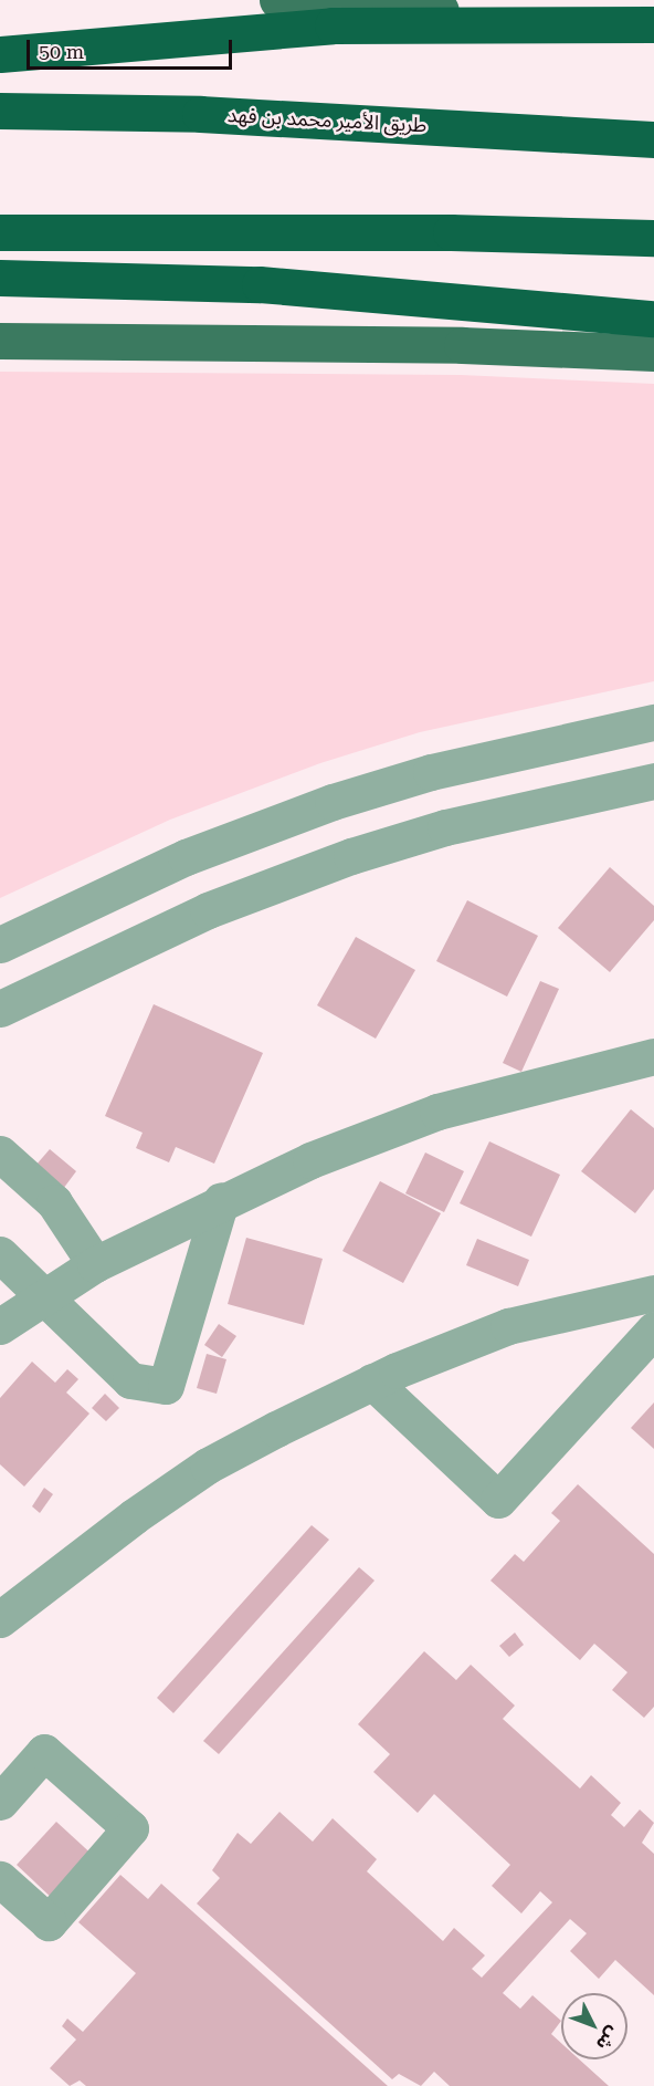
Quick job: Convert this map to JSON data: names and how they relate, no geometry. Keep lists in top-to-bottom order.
{
  "streets": {
    "highway": ["طريق الأمير محمد بن فهد"]
  },
  "scale_bar": "50 m",
  "north": "bottom right"
}
